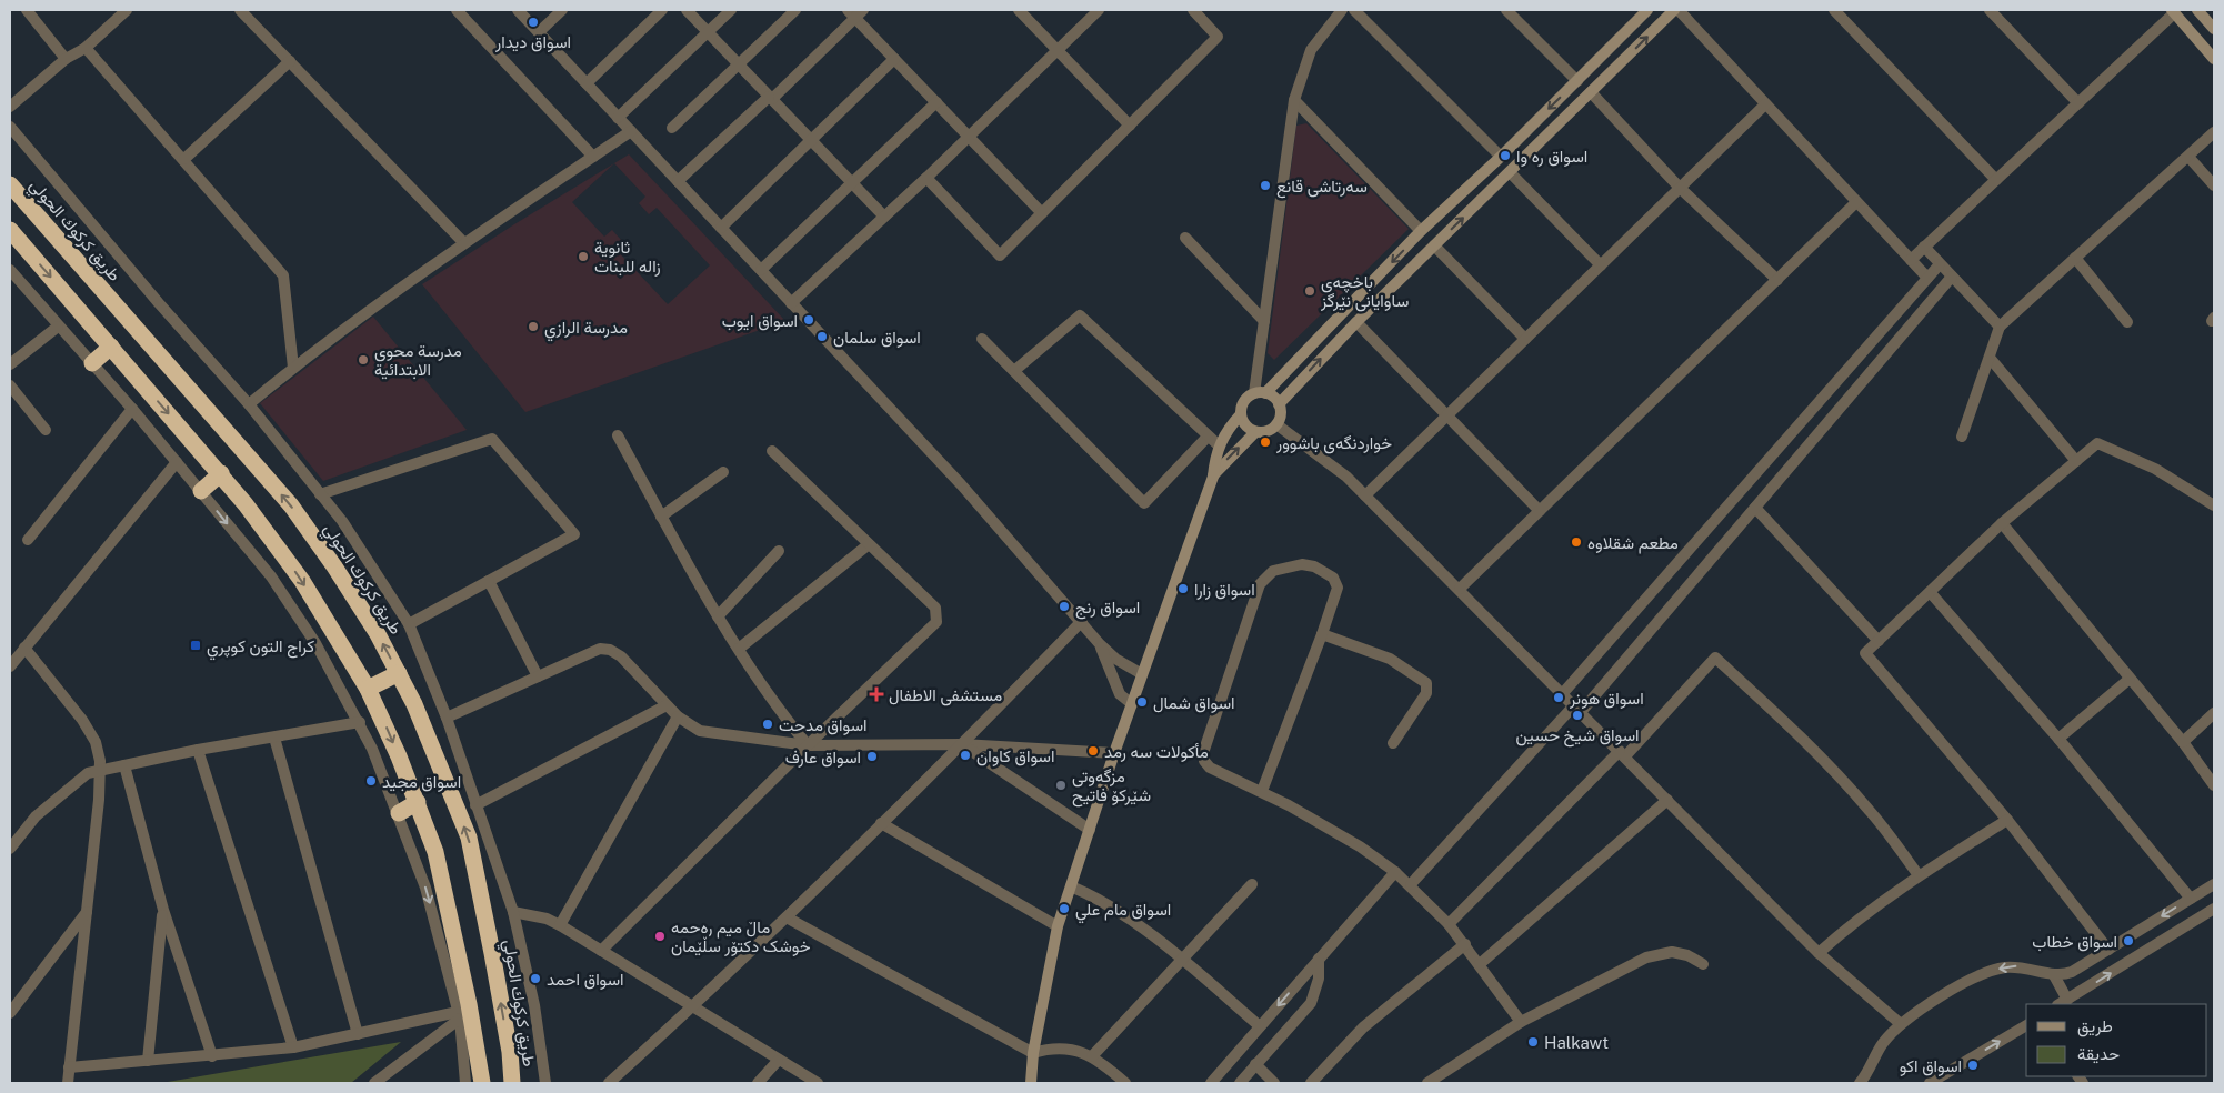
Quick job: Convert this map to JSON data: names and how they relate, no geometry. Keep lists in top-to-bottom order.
{
  "streets": {
    "highway": ["طريق كركوك الحولي"]
  },
  "places": {
    "other": [
      "اسواق ديدار",
      "اسواق ره وا",
      "سەرتاشی قانع",
      "ثانوية زاله للبنات",
      "باخچەی ساوایانی نێرگز",
      "اسواق ايوب",
      "مدرسة الرازي",
      "اسواق سلمان",
      "مدرسة محوي الابتدائية",
      "خواردنگەی باشوور",
      "مطعم شقلاوه",
      "اسواق زارا",
      "اسواق رنج",
      "اسواق هونر",
      "اسواق شمال",
      "اسواق شيخ حسين",
      "اسواق مدحت",
      "مأكولات سه رمد",
      "اسواق كاوان",
      "اسواق عارف",
      "اسواق مجيد",
      "مزگەوتی شێرکۆ فاتیح",
      "اسواق مام علي",
      "ماڵ میم رەحمە خوشک دکتۆر سڵێمان",
      "اسواق خطاب",
      "اسواق احمد",
      "Halkawt",
      "اسواق اكو"
    ],
    "transit": ["كراج التون كوپري"],
    "health": ["مستشفى الاطفال"]
  },
  "legend": ["طريق", "حديقة"]
}
